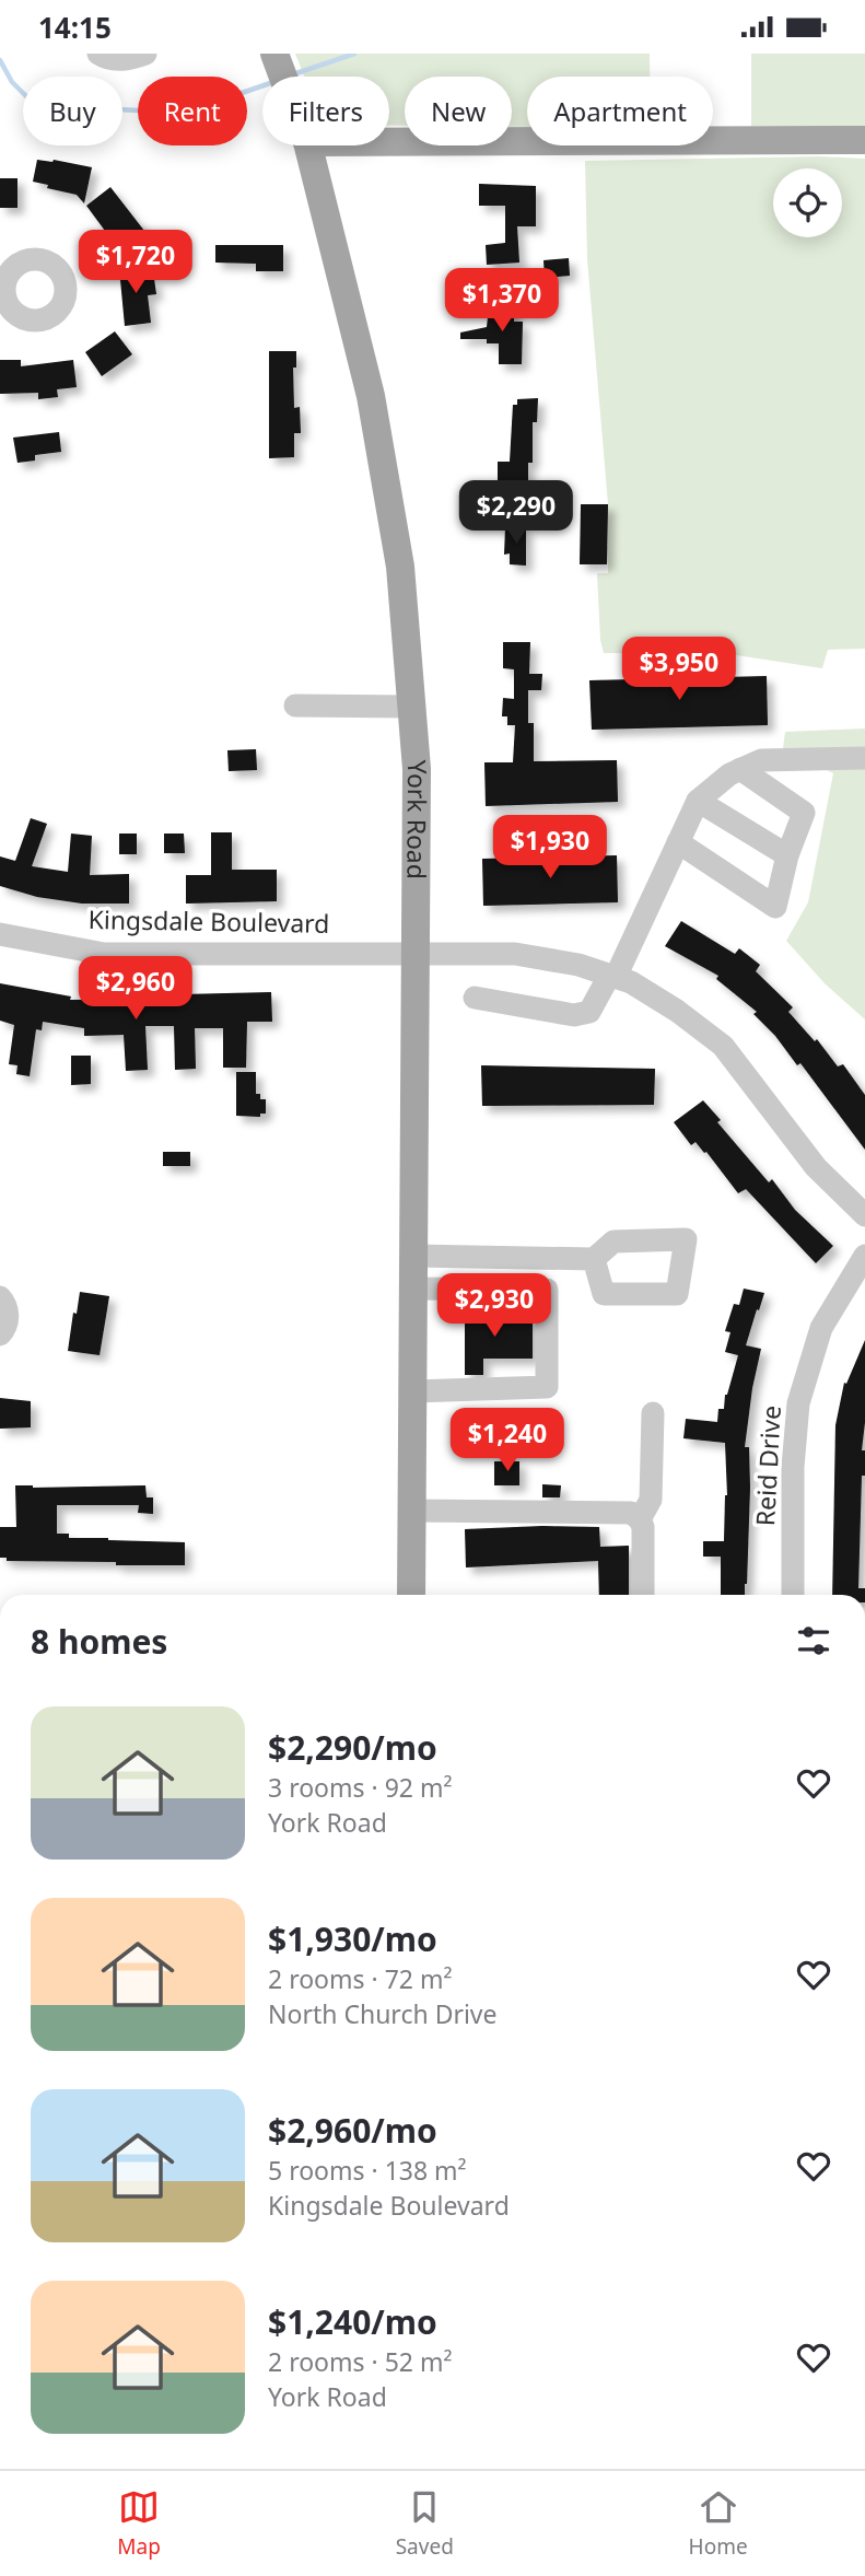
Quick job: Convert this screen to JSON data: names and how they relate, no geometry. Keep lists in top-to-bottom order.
{
  "streets": {
    "main road": ["York Road"],
    "street": ["Kingsdale Boulevard", "Reid Drive"]
  },
  "crossings": [
    ["York Road", "Kingsdale Boulevard"]
  ],
  "page": {
    "status": "14:15",
    "chip": [
      "Buy",
      "Rent",
      "Filters",
      "New",
      "Apartment"
    ],
    "price": [
      "$1,720",
      "$1,370",
      "$2,290",
      "$3,950",
      "$1,930",
      "$2,960",
      "$2,930",
      "$1,240"
    ],
    "heading": "8 homes",
    "list": [
      {
        "name": "$2,290/mo",
        "note": "3 rooms · 92 m² · York Road"
      },
      {
        "name": "$1,930/mo",
        "note": "2 rooms · 72 m² · North Church Drive"
      },
      {
        "name": "$2,960/mo",
        "note": "5 rooms · 138 m² · Kingsdale Boulevard"
      },
      {
        "name": "$1,240/mo",
        "note": "2 rooms · 52 m² · York Road"
      }
    ],
    "tabs": ["Map", "Saved", "Home"]
  }
}
